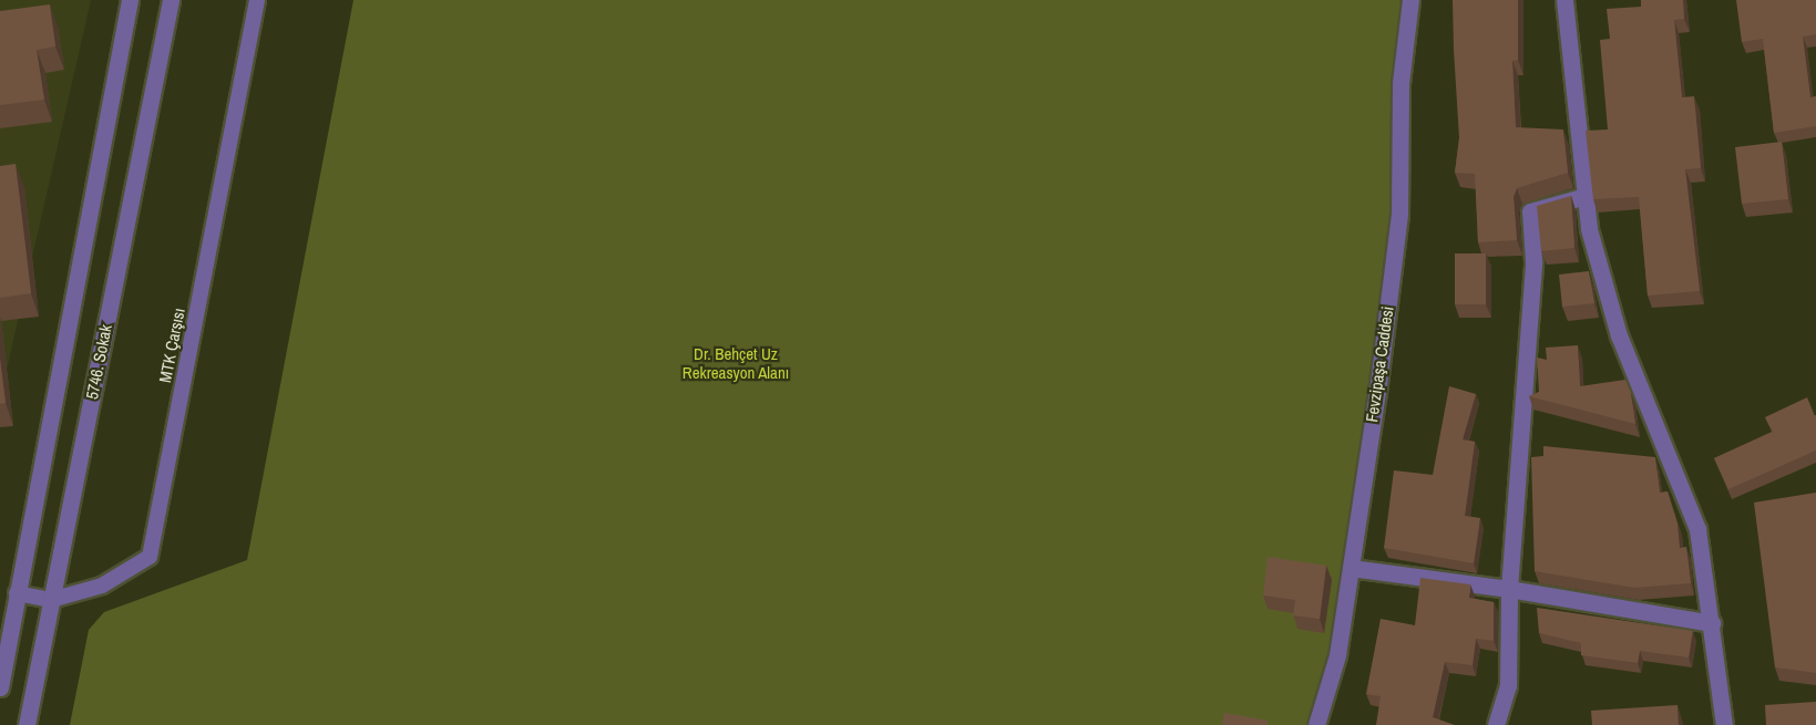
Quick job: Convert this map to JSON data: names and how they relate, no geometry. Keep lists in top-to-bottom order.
{
  "streets": {
    "street": ["5746. Sokak", "Fevzipaşa Caddesi"],
    "lane": ["MTK Çarşısı"]
  },
  "crossings": [
    ["MTK Çarşısı", "5746. Sokak"]
  ],
  "parks": ["Dr. Behçet Uz Rekreasyon Alanı"]
}
